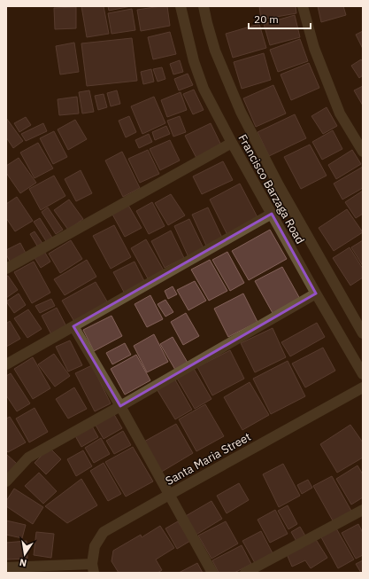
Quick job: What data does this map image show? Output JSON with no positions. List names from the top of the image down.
{
  "streets": {
    "street": ["Francisco Barzaga Road", "Santa Maria Street"]
  },
  "scale_bar": "20 m",
  "north": "bottom"
}
